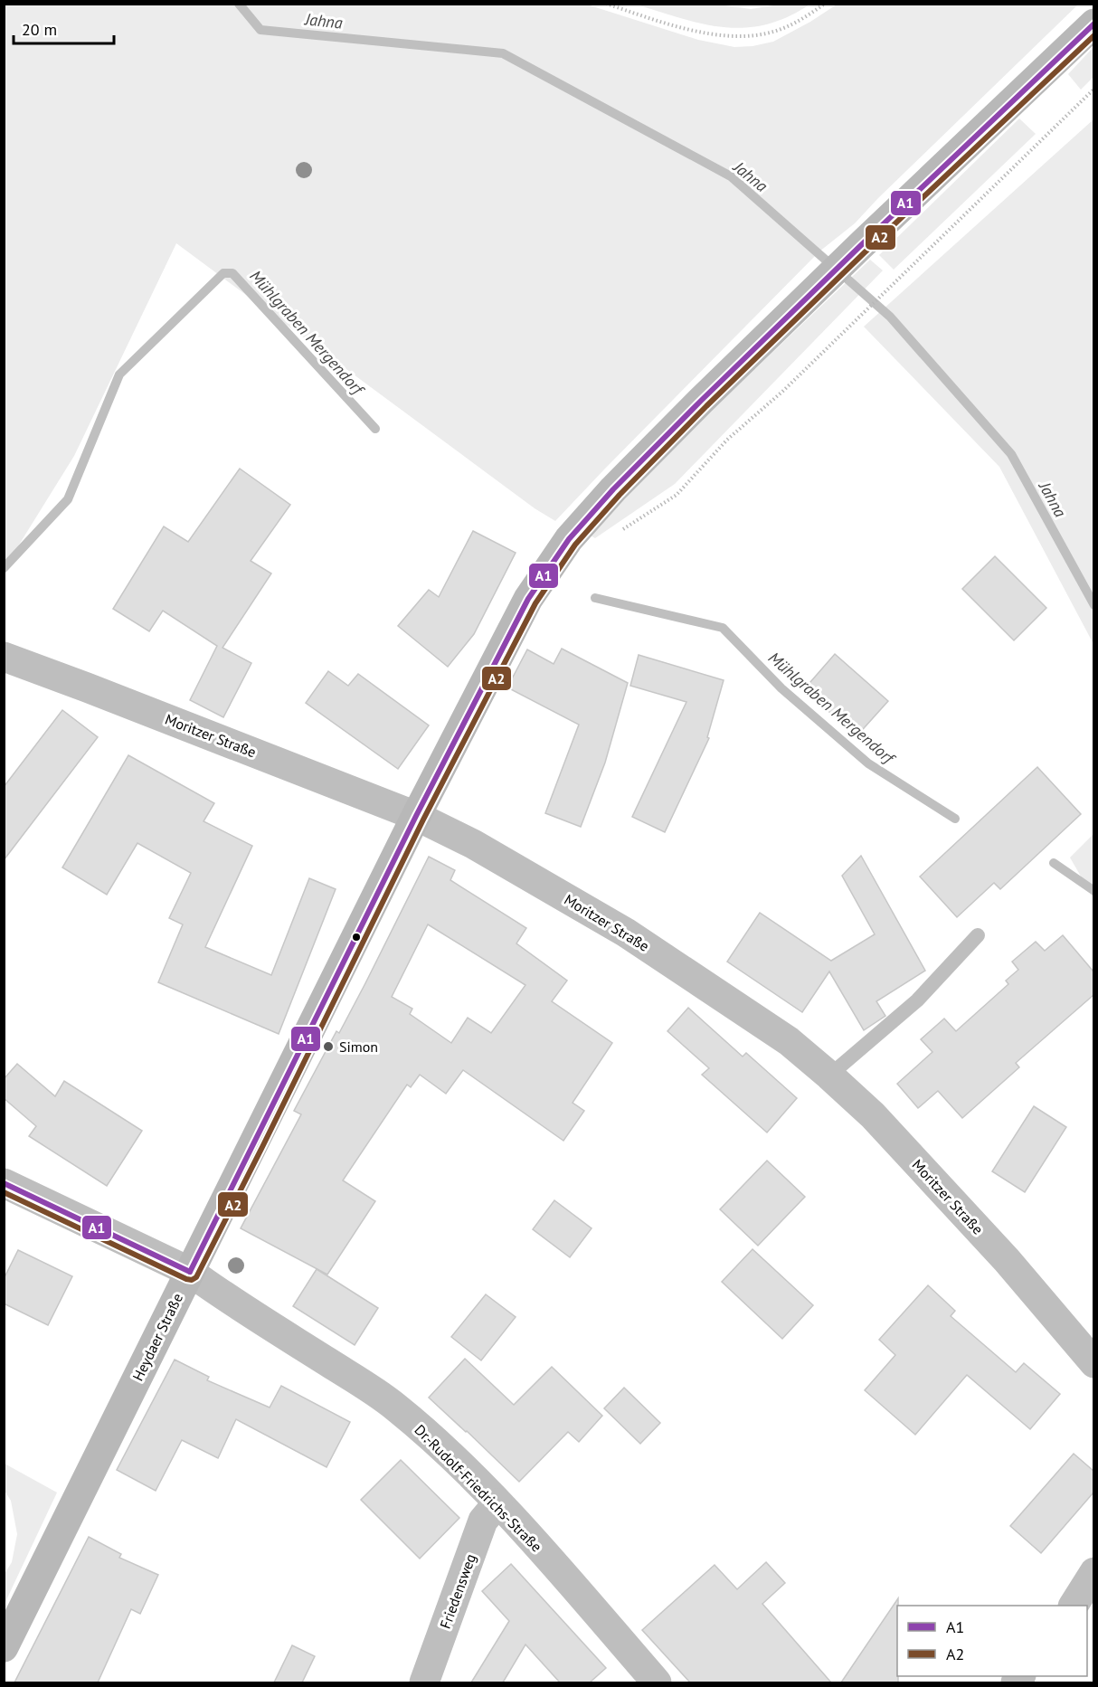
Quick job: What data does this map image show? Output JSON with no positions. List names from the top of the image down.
{
  "streets": {
    "main road": ["Heydaer Straße"],
    "street": ["Moritzer Straße", "Dr.-Rudolf-Friedrichs-Straße", "Friedensweg"]
  },
  "crossings": [
    ["Moritzer Straße", "Heydaer Straße"],
    ["Heydaer Straße", "Dr.-Rudolf-Friedrichs-Straße"],
    ["Dr.-Rudolf-Friedrichs-Straße", "Friedensweg"]
  ],
  "water": ["Jahna", "Mühlgraben Mergendorf"],
  "places": ["Simon"],
  "lines": ["transit line A1", "transit line A2"],
  "legend": ["A1", "A2"],
  "scale_bar": "20 m"
}
